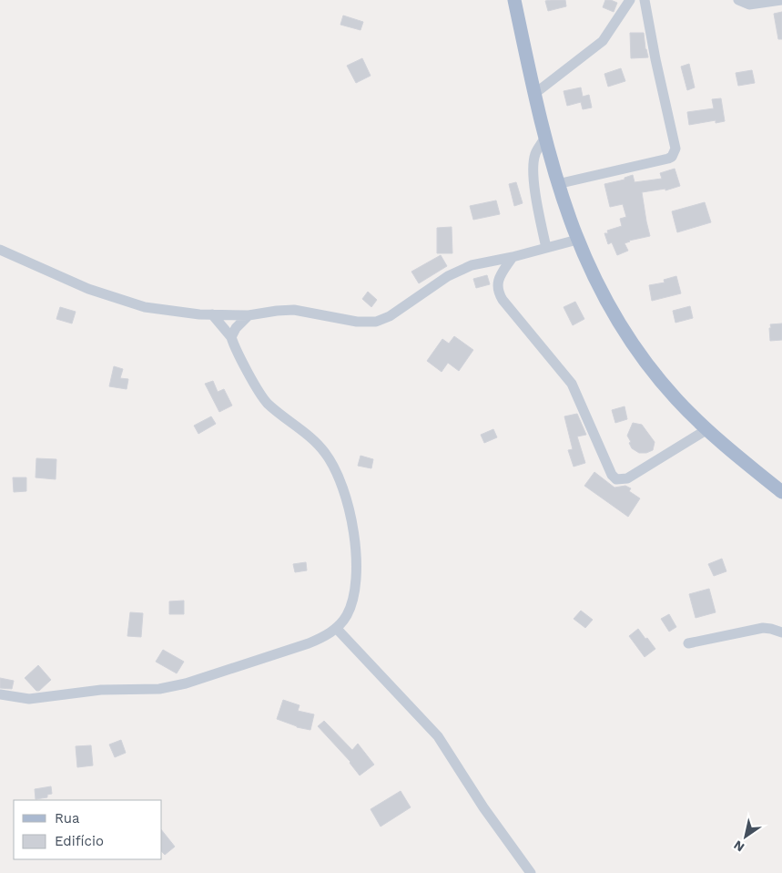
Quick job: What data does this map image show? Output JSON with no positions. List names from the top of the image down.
{
  "legend": ["Rua", "Edifício"],
  "north": "bottom left"
}
